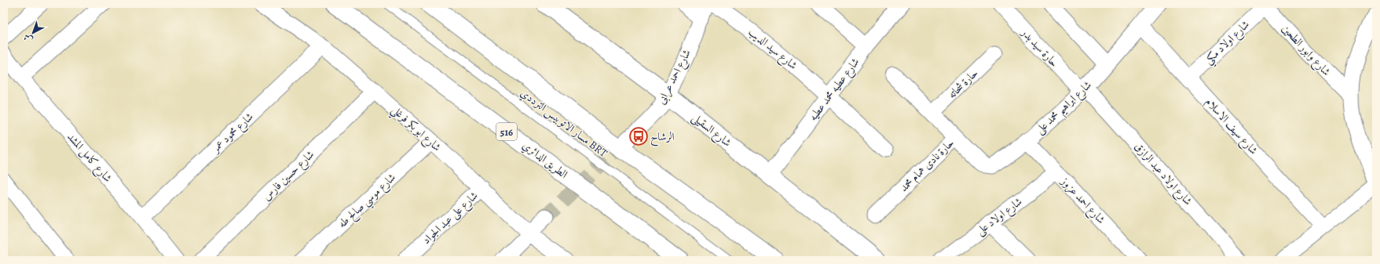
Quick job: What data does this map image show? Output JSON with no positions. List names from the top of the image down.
{
  "streets": {
    "main road": ["شارع السقيلى", "516", "الطريق الدائري"],
    "street": [
      "شارع اولاد مكي",
      "حارة سيد بدر",
      "شارع سيد الديب",
      "شارع وابور الطحين",
      "شارع احمد عرابى",
      "حارة شحاته",
      "شارع عطيه محمد عطيه",
      "شارع ابراهيم محمد على",
      "شارع سيف الاسلام",
      "شارع ابو بكر فرغلي",
      "شارع محمود عمر",
      "شارع كامل المشد",
      "حارة نادى همام محمد",
      "شارع اولاد عبد الرازق",
      "شارع حسين فارس",
      "شارع موسي صالح طه",
      "شارع احمد عزوز",
      "شارع اولاد على",
      "شارع على عبد الجواد"
    ],
    "lane": ["مسار الاتوبيس الترددي BRT"]
  },
  "crossings": [
    ["شارع اولاد مكي", "شارع وابور الطحين"],
    ["شارع اولاد مكي", "شارع سيف الاسلام"],
    ["حارة سيد بدر", "شارع ابراهيم محمد على"],
    ["حارة سيد بدر", "شارع اولاد عبد الرازق"],
    ["شارع سيد الديب", "شارع عطيه محمد عطيه"],
    ["شارع احمد عرابى", "شارع السقيلى"],
    ["حارة شحاته", "حارة نادى همام محمد"],
    ["شارع عطيه محمد عطيه", "شارع السقيلى"],
    ["شارع ابراهيم محمد على", "شارع سيف الاسلام"],
    ["شارع ابراهيم محمد على", "حارة نادى همام محمد"],
    ["شارع ابراهيم محمد على", "شارع اولاد عبد الرازق"],
    ["شارع ابراهيم محمد على", "شارع احمد عزوز"],
    ["شارع ابو بكر فرغلي", "شارع محمود عمر"],
    ["شارع ابو بكر فرغلي", "شارع حسين فارس"],
    ["شارع ابو بكر فرغلي", "شارع موسي صالح طه"],
    ["شارع ابو بكر فرغلي", "شارع على عبد الجواد"],
    ["شارع محمود عمر", "شارع كامل المشد"],
    ["شارع احمد عزوز", "شارع اولاد على"]
  ],
  "places": {
    "bus stop": ["الرشاح"]
  },
  "north": "bottom left"
}
